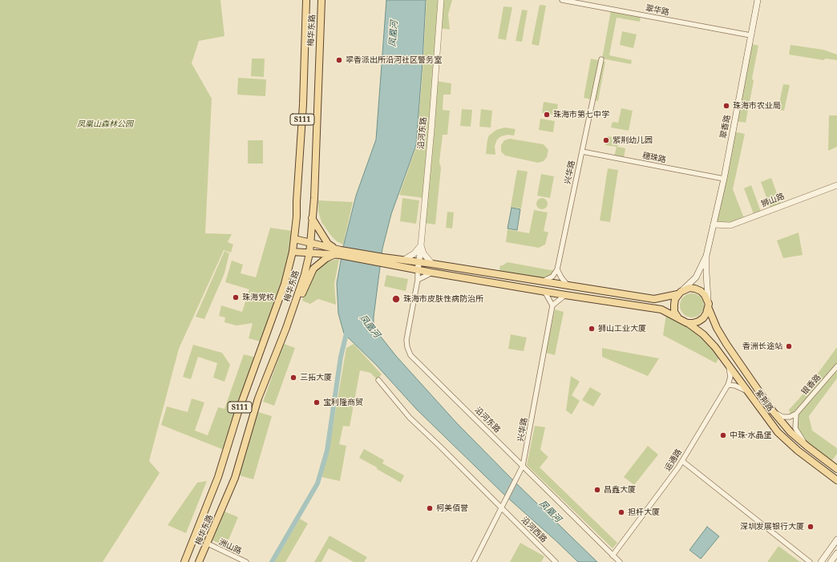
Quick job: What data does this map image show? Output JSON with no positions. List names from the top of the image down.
{
  "streets": {
    "main road": ["梅华东路", "S111", "紫荆路"],
    "street": [
      "翠华路",
      "翠香路",
      "沿河东路",
      "穗珠路",
      "兴华路",
      "狮山路",
      "银香路",
      "运通路",
      "沿河西路",
      "洲山路"
    ]
  },
  "crossings": [
    ["翠华路", "翠香路"],
    ["梅华东路", "洲山路"],
    ["翠香路", "穗珠路"],
    ["翠香路", "狮山路"],
    ["沿河东路", "兴华路"],
    ["沿河东路", "运通路"],
    ["穗珠路", "兴华路"],
    ["兴华路", "沿河西路"],
    ["紫荆路", "运通路"]
  ],
  "water": ["凤凰河"],
  "parks": ["凤凰山森林公园"],
  "places": [
    "翠香派出所沿河社区警务室",
    "珠海市农业局",
    "珠海市第七中学",
    "紫荆幼儿园",
    "珠海党校",
    "珠海市皮肤性病防治所",
    "狮山工业大厦",
    "香洲长途站",
    "三拓大厦",
    "宝利隆商贸",
    "中珠·水晶堡",
    "昌鑫大厦",
    "柯美佰誉",
    "担杆大厦",
    "深圳发展银行大厦"
  ]
}
